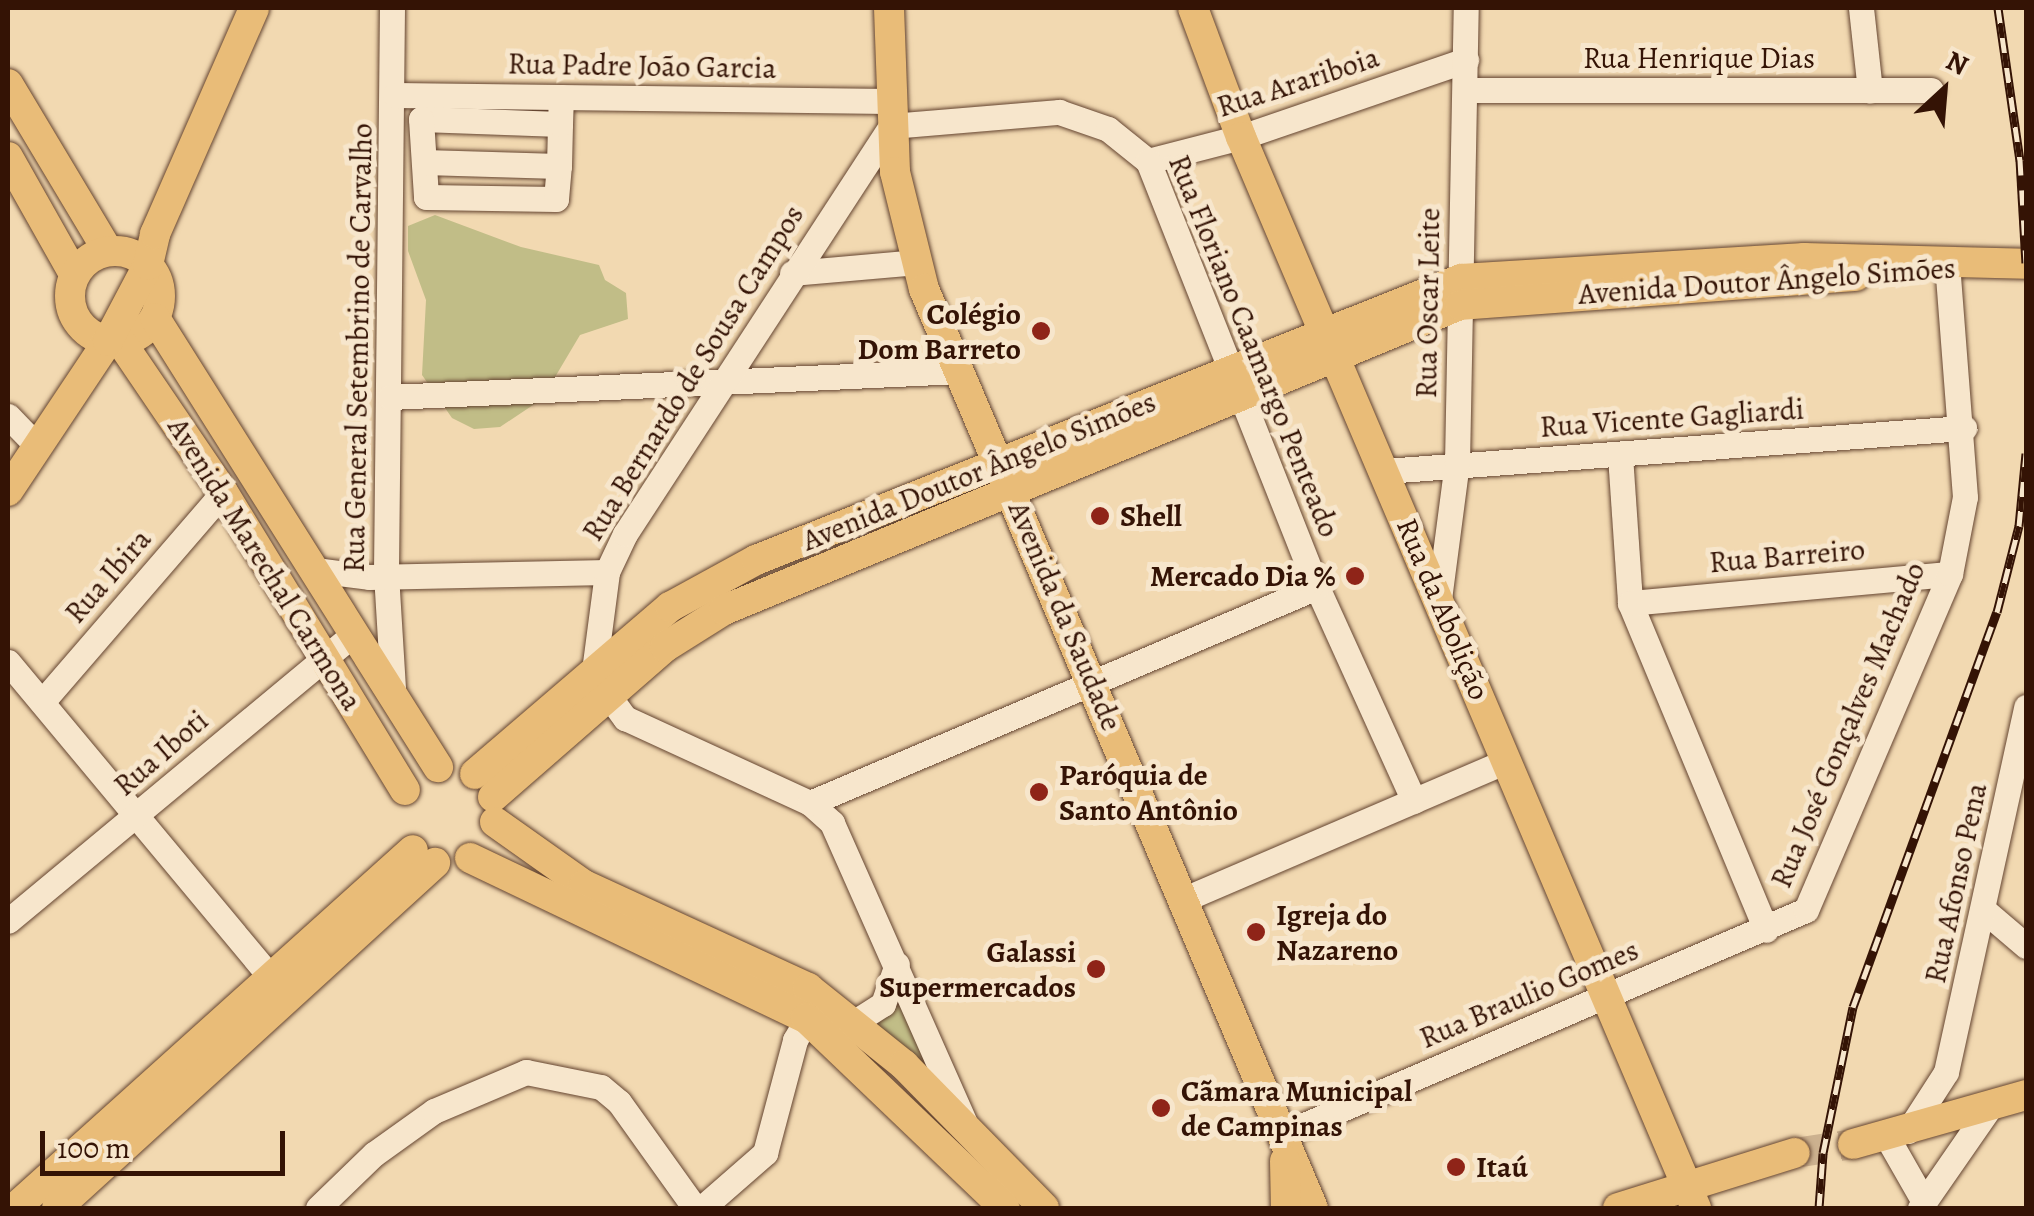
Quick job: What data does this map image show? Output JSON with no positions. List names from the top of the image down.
{
  "streets": {
    "main road": [
      "Avenida Doutor Ângelo Simões",
      "Avenida Marechal Carmona",
      "Rua da Abolição",
      "Avenida da Saudade"
    ],
    "street": [
      "Rua Henrique Dias",
      "Rua Padre João Garcia",
      "Rua Arariboia",
      "Rua Oscar Leite",
      "Rua Floriano Caamargo Penteado",
      "Rua General Setembrino de Carvalho",
      "Rua Bernardo de Sousa Campos",
      "Rua Vicente Gagliardi",
      "Rua Barreiro",
      "Rua Ibira",
      "Rua José Gonçalves Machado",
      "Rua Iboti",
      "Rua Afonso Pena",
      "Rua Braulio Gomes"
    ]
  },
  "crossings": [
    ["Rua Henrique Dias", "Rua Oscar Leite"],
    ["Rua Padre João Garcia", "Rua Floriano Caamargo Penteado"],
    ["Rua Padre João Garcia", "Rua General Setembrino de Carvalho"],
    ["Rua Padre João Garcia", "Rua Bernardo de Sousa Campos"],
    ["Rua Padre João Garcia", "Avenida da Saudade"],
    ["Rua Arariboia", "Rua Oscar Leite"],
    ["Rua Arariboia", "Rua Floriano Caamargo Penteado"],
    ["Rua Arariboia", "Rua da Abolição"],
    ["Avenida Doutor Ângelo Simões", "Rua Oscar Leite"],
    ["Avenida Doutor Ângelo Simões", "Rua Floriano Caamargo Penteado"],
    ["Avenida Doutor Ângelo Simões", "Rua Bernardo de Sousa Campos"],
    ["Avenida Doutor Ângelo Simões", "Avenida Marechal Carmona"],
    ["Avenida Doutor Ângelo Simões", "Rua da Abolição"],
    ["Avenida Doutor Ângelo Simões", "Avenida da Saudade"],
    ["Avenida Doutor Ângelo Simões", "Rua José Gonçalves Machado"],
    ["Rua Oscar Leite", "Rua Vicente Gagliardi"],
    ["Rua Oscar Leite", "Rua da Abolição"],
    ["Rua Floriano Caamargo Penteado", "Rua Bernardo de Sousa Campos"],
    ["Rua Floriano Caamargo Penteado", "Avenida da Saudade"],
    ["Rua General Setembrino de Carvalho", "Avenida Marechal Carmona"],
    ["Rua Bernardo de Sousa Campos", "Avenida da Saudade"],
    ["Rua Vicente Gagliardi", "Rua da Abolição"],
    ["Rua Vicente Gagliardi", "Rua José Gonçalves Machado"],
    ["Rua Barreiro", "Rua José Gonçalves Machado"],
    ["Avenida Marechal Carmona", "Rua Ibira"],
    ["Avenida Marechal Carmona", "Rua Iboti"],
    ["Rua da Abolição", "Rua Braulio Gomes"],
    ["Avenida da Saudade", "Rua Braulio Gomes"],
    ["Rua José Gonçalves Machado", "Rua Braulio Gomes"]
  ],
  "places": [
    "Colégio Dom Barreto",
    "Shell",
    "Mercado Dia %",
    "Paróquia de Santo Antônio",
    "Igreja do Nazareno",
    "Galassi Supermercados",
    "Cãmara Municipal de Campinas",
    "Itaú"
  ],
  "scale_bar": "100 m",
  "north": "top right"
}
